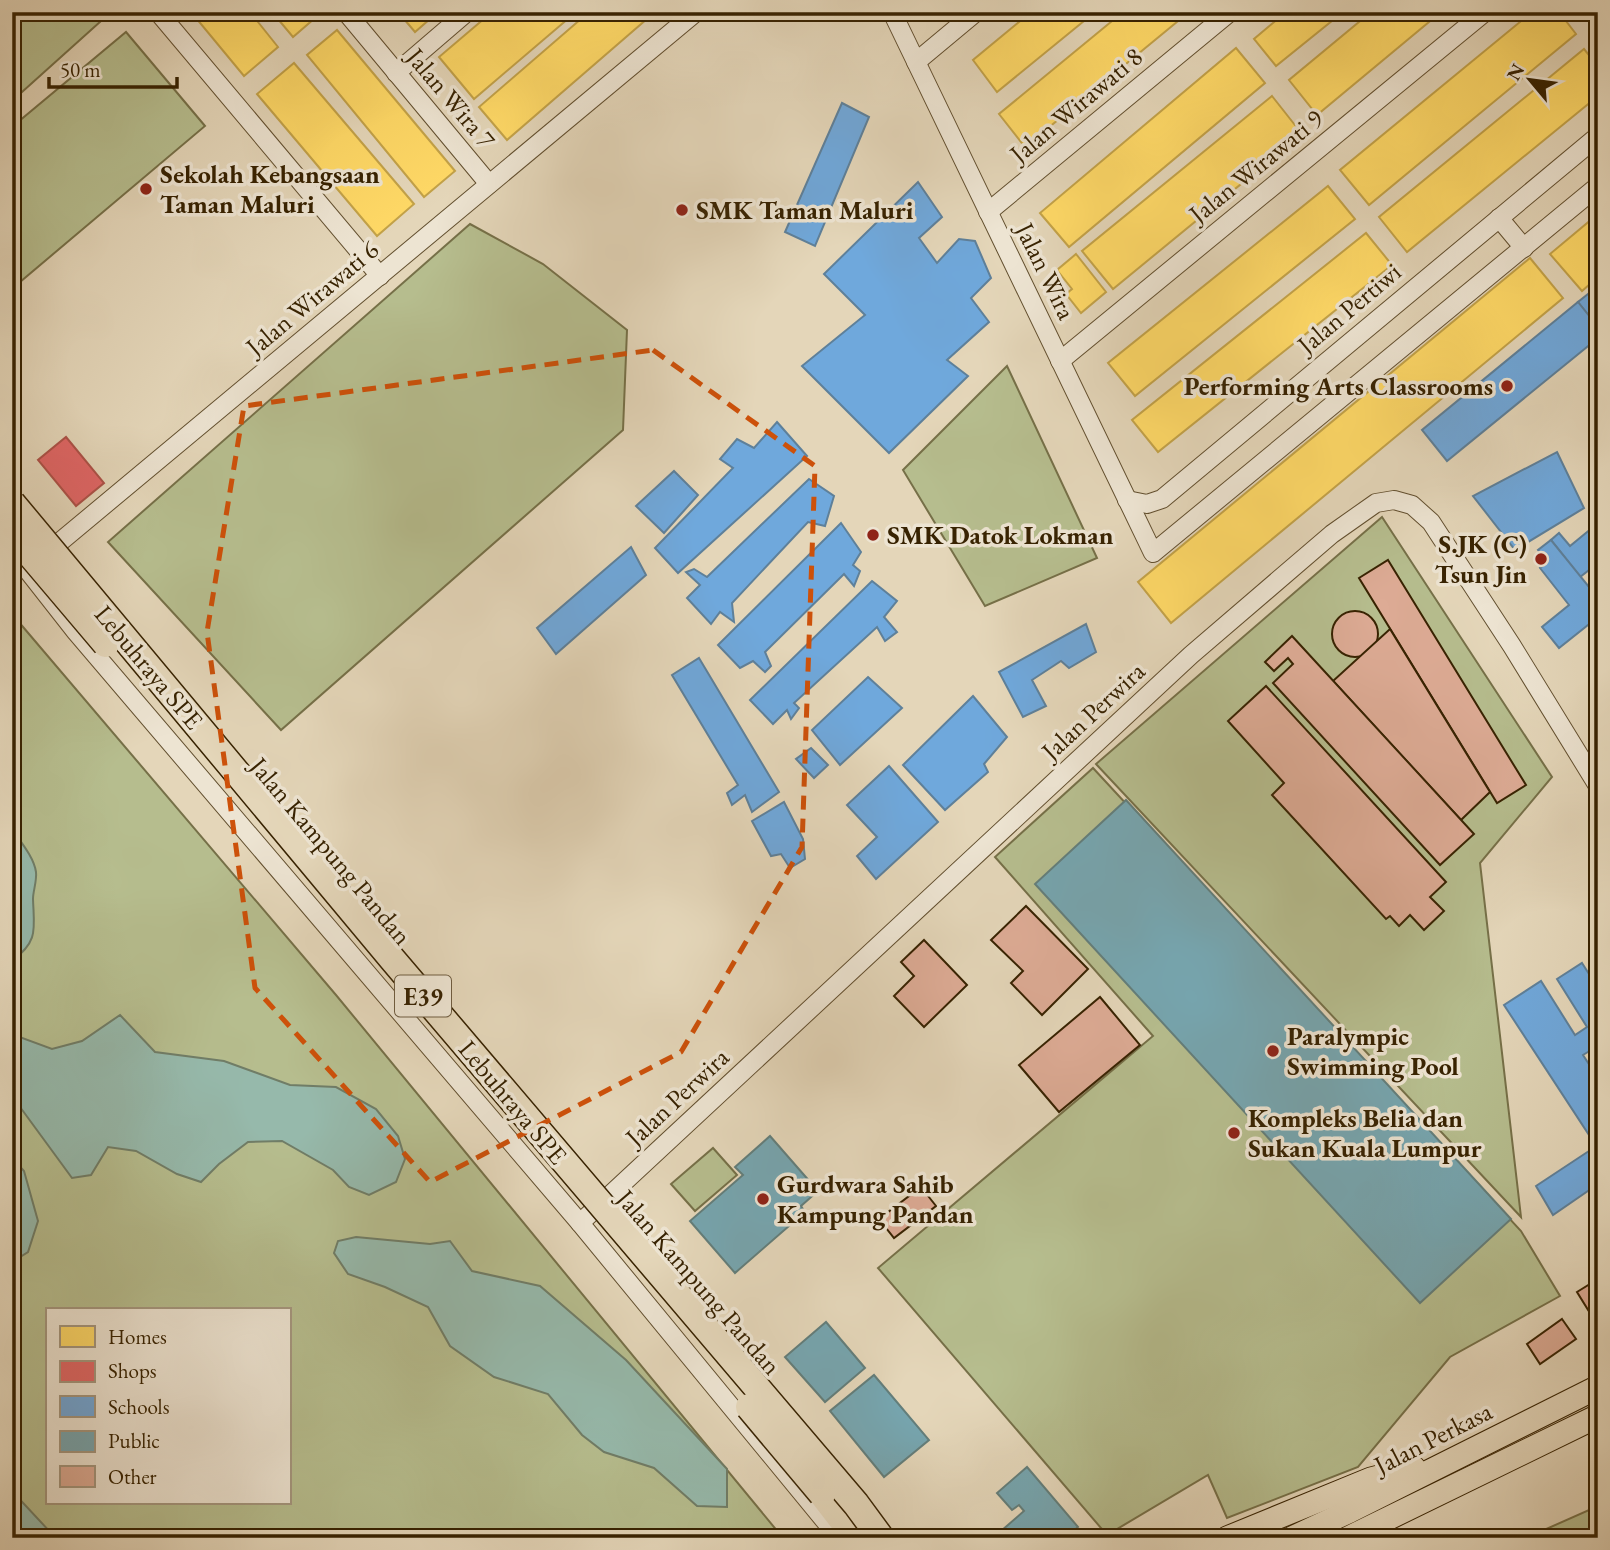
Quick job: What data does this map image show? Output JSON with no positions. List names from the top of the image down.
{
  "streets": {
    "highway": ["Lebuhraya SPE", "E39"],
    "main road": ["Jalan Perkasa"],
    "street": [
      "Jalan Wira 7",
      "Jalan Wirawati 8",
      "Jalan Wirawati 9",
      "Jalan Wira",
      "Jalan Wirawati 6",
      "Jalan Pertiwi",
      "Jalan Perwira",
      "Jalan Kampung Pandan"
    ]
  },
  "crossings": [
    ["Jalan Wira 7", "Jalan Wirawati 6"],
    ["Jalan Wirawati 8", "Jalan Wira"],
    ["Jalan Wirawati 9", "Jalan Wira"],
    ["Jalan Wira", "Jalan Pertiwi"],
    ["Jalan Wirawati 6", "Jalan Kampung Pandan"],
    ["Lebuhraya SPE", "Jalan Kampung Pandan"],
    ["Jalan Perwira", "Jalan Kampung Pandan"]
  ],
  "places": [
    "Sekolah Kebangsaan Taman Maluri",
    "SMK Taman Maluri",
    "Performing Arts Classrooms",
    "SMK Datok Lokman",
    "S.JK (C) Tsun Jin",
    "Paralympic Swimming Pool",
    "Kompleks Belia dan Sukan Kuala Lumpur",
    "Gurdwara Sahib Kampung Pandan"
  ],
  "legend": [
    "Homes",
    "Shops",
    "Schools",
    "Public",
    "Other"
  ],
  "scale_bar": "50 m",
  "north": "top left"
}
